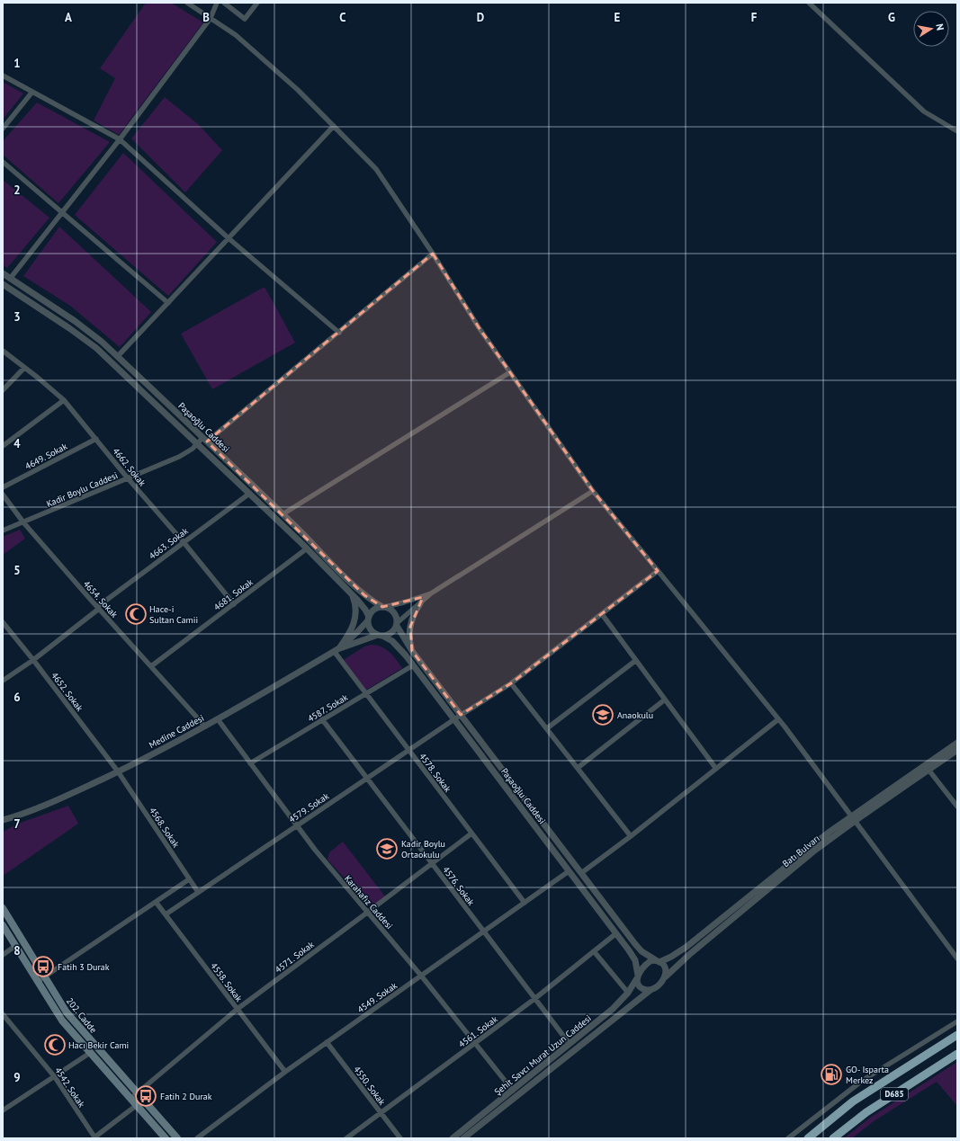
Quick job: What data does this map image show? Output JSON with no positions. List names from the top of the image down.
{
  "streets": {
    "highway": ["D685"],
    "main road": ["202. Cadde"],
    "street": [
      "Paşaoğlu Caddesi",
      "4649. Sokak",
      "4662. Sokak",
      "Kadir Boylu Caddesi",
      "4663. Sokak",
      "4681. Sokak",
      "4654. Sokak",
      "4652. Sokak",
      "4587. Sokak",
      "Medine Caddesi",
      "4578. Sokak",
      "4579. Sokak",
      "4568. Sokak",
      "Batı Bulvarı",
      "4576. Sokak",
      "Karahafız Caddesi",
      "4571. Sokak",
      "4558. Sokak",
      "4549. Sokak",
      "4561. Sokak",
      "Şehit Savcı Murat Uzun Caddesi",
      "4550. Sokak",
      "4542. Sokak"
    ]
  },
  "crossings": [
    ["Paşaoğlu Caddesi", "Kadir Boylu Caddesi"],
    ["Paşaoğlu Caddesi", "4663. Sokak"],
    ["Paşaoğlu Caddesi", "4681. Sokak"],
    ["Paşaoğlu Caddesi", "4587. Sokak"],
    ["Paşaoğlu Caddesi", "Medine Caddesi"],
    ["Paşaoğlu Caddesi", "4579. Sokak"],
    ["Paşaoğlu Caddesi", "Batı Bulvarı"],
    ["Paşaoğlu Caddesi", "4549. Sokak"],
    ["Paşaoğlu Caddesi", "4561. Sokak"],
    ["Paşaoğlu Caddesi", "Şehit Savcı Murat Uzun Caddesi"],
    ["4649. Sokak", "4662. Sokak"],
    ["4662. Sokak", "Kadir Boylu Caddesi"],
    ["4662. Sokak", "4663. Sokak"],
    ["4662. Sokak", "4681. Sokak"],
    ["Kadir Boylu Caddesi", "4654. Sokak"],
    ["4663. Sokak", "4654. Sokak"],
    ["4663. Sokak", "4652. Sokak"],
    ["4681. Sokak", "4654. Sokak"],
    ["4654. Sokak", "Medine Caddesi"],
    ["4652. Sokak", "Medine Caddesi"],
    ["4652. Sokak", "4568. Sokak"],
    ["4587. Sokak", "4578. Sokak"],
    ["4587. Sokak", "4576. Sokak"],
    ["4587. Sokak", "Karahafız Caddesi"],
    ["Medine Caddesi", "4578. Sokak"],
    ["Medine Caddesi", "4568. Sokak"],
    ["Medine Caddesi", "Karahafız Caddesi"],
    ["4578. Sokak", "4579. Sokak"],
    ["4578. Sokak", "4571. Sokak"],
    ["4578. Sokak", "4549. Sokak"],
    ["4579. Sokak", "4568. Sokak"],
    ["4579. Sokak", "4576. Sokak"],
    ["4579. Sokak", "Karahafız Caddesi"],
    ["4579. Sokak", "4558. Sokak"],
    ["Batı Bulvarı", "Şehit Savcı Murat Uzun Caddesi"],
    ["4576. Sokak", "4571. Sokak"],
    ["4576. Sokak", "4549. Sokak"],
    ["4576. Sokak", "4561. Sokak"],
    ["4576. Sokak", "Şehit Savcı Murat Uzun Caddesi"],
    ["Karahafız Caddesi", "4571. Sokak"],
    ["Karahafız Caddesi", "4549. Sokak"],
    ["Karahafız Caddesi", "4561. Sokak"],
    ["Karahafız Caddesi", "Şehit Savcı Murat Uzun Caddesi"],
    ["4571. Sokak", "4558. Sokak"],
    ["4571. Sokak", "202. Cadde"],
    ["4558. Sokak", "4549. Sokak"],
    ["4549. Sokak", "4550. Sokak"],
    ["4561. Sokak", "4550. Sokak"]
  ],
  "places": {
    "mosque": ["Hace-i Sultan Camii", "Hacı Bekir Cami"],
    "school or university": ["Anaokulu", "Kadir Boylu Ortaokulu"],
    "bus stop": ["Fatih 3 Durak", "Fatih 2 Durak"],
    "fuel station": ["GO- Isparta Merkez"]
  },
  "north": "right",
  "grid": {
    "columns": [
      "A",
      "B",
      "C",
      "D",
      "E",
      "F",
      "G"
    ],
    "rows": [
      "1",
      "2",
      "3",
      "4",
      "5",
      "6",
      "7",
      "8",
      "9"
    ]
  }
}
